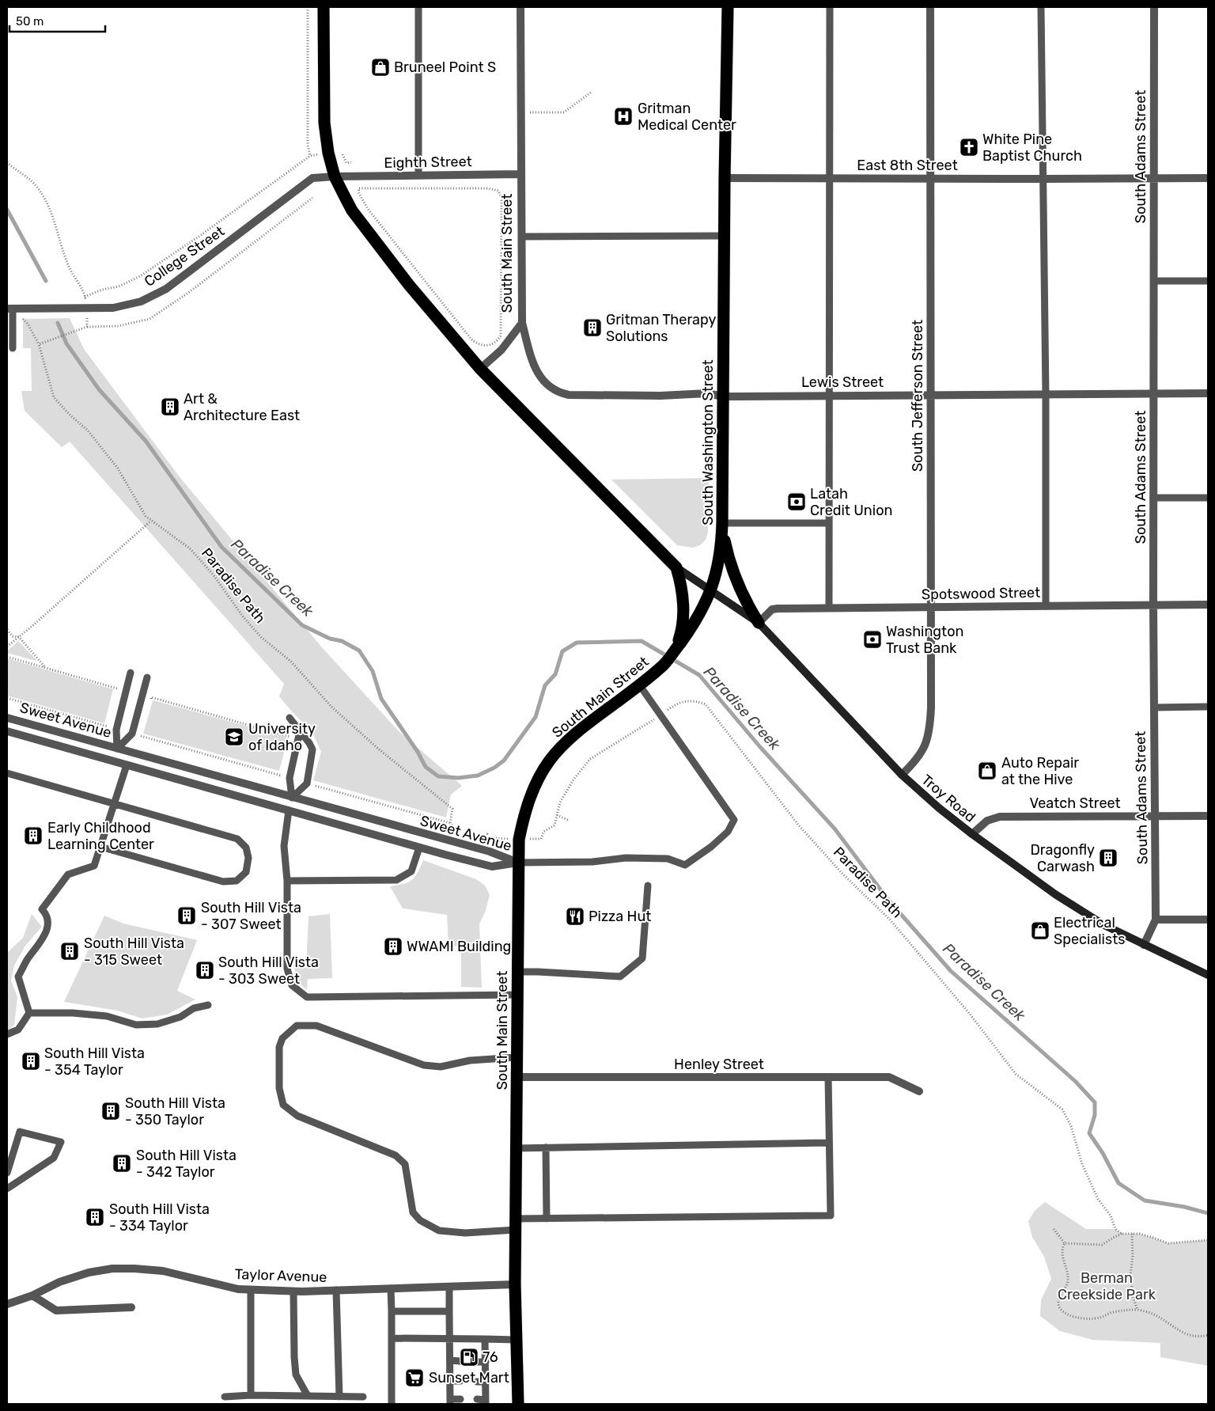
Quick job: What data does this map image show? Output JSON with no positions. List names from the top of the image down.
{
  "streets": {
    "highway": ["South Main Street", "South Washington Street"],
    "main road": ["Troy Road"],
    "street": [
      "South Adams Street",
      "Eighth Street",
      "East 8th Street",
      "College Street",
      "Lewis Street",
      "South Jefferson Street",
      "Spotswood Street",
      "Sweet Avenue",
      "Veatch Street",
      "Henley Street",
      "Taylor Avenue"
    ],
    "path": ["Paradise Path"]
  },
  "crossings": [
    ["South Adams Street", "East 8th Street"],
    ["South Adams Street", "Lewis Street"],
    ["South Adams Street", "Spotswood Street"],
    ["South Adams Street", "Troy Road"],
    ["South Adams Street", "Veatch Street"],
    ["Eighth Street", "South Main Street"],
    ["Eighth Street", "College Street"],
    ["East 8th Street", "South Jefferson Street"],
    ["East 8th Street", "South Washington Street"],
    ["South Main Street", "Lewis Street"],
    ["South Main Street", "South Washington Street"],
    ["South Main Street", "Paradise Path"],
    ["South Main Street", "Sweet Avenue"],
    ["South Main Street", "Troy Road"],
    ["South Main Street", "Henley Street"],
    ["South Main Street", "Taylor Avenue"],
    ["Lewis Street", "South Jefferson Street"],
    ["Lewis Street", "South Washington Street"],
    ["South Jefferson Street", "Spotswood Street"],
    ["South Jefferson Street", "Troy Road"],
    ["South Washington Street", "Troy Road"],
    ["Spotswood Street", "Troy Road"],
    ["Troy Road", "Veatch Street"]
  ],
  "water": ["Paradise Creek"],
  "parks": ["Berman Creekside Park"],
  "places": {
    "shop": ["Bruneel Point S", "Auto Repair at the Hive", "Electrical Specialists"],
    "hospital": ["Gritman Medical Center"],
    "church": ["White Pine Baptist Church"],
    "building": [
      "Gritman Therapy Solutions",
      "Art & Architecture East",
      "Early Childhood Learning Center",
      "Dragonfly Carwash",
      "South Hill Vista - 307 Sweet",
      "WWAMI Building",
      "South Hill Vista - 315 Sweet",
      "South Hill Vista - 303 Sweet",
      "South Hill Vista - 354 Taylor",
      "South Hill Vista - 350 Taylor",
      "South Hill Vista - 342 Taylor",
      "South Hill Vista - 334 Taylor"
    ],
    "bank": ["Latah Credit Union", "Washington Trust Bank"],
    "school or university": ["University of Idaho"],
    "restaurant": ["Pizza Hut"],
    "fuel station": ["76"],
    "supermarket": ["Sunset Mart"]
  },
  "scale_bar": "50 m"
}
